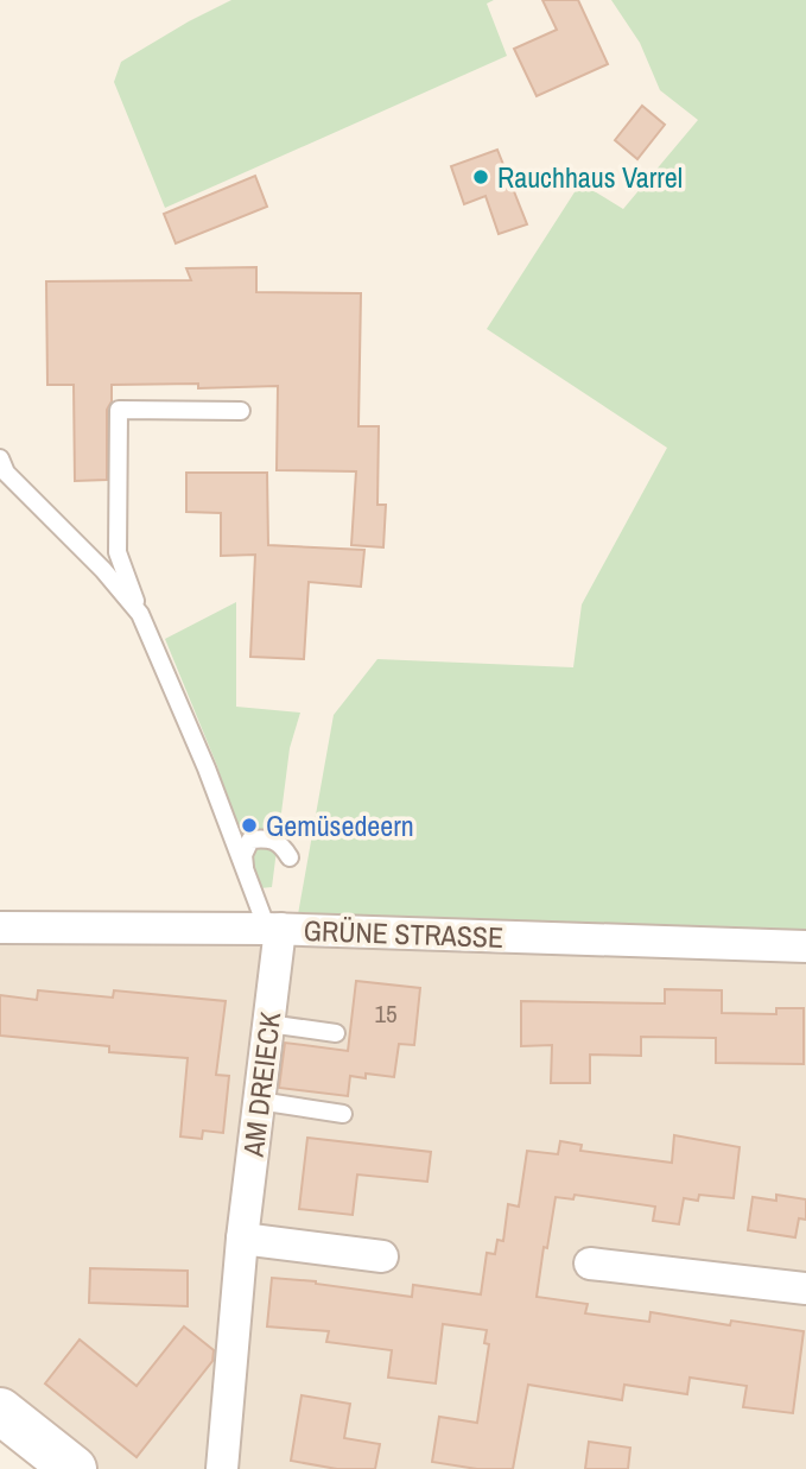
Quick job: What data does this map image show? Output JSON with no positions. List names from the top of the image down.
{
  "streets": {
    "street": ["GRÜNE STRASSE", "AM DREIECK"]
  },
  "crossings": [
    ["GRÜNE STRASSE", "AM DREIECK"]
  ],
  "places": ["Rauchhaus Varrel", "Gemüsedeern"],
  "house_numbers": ["15"]
}
